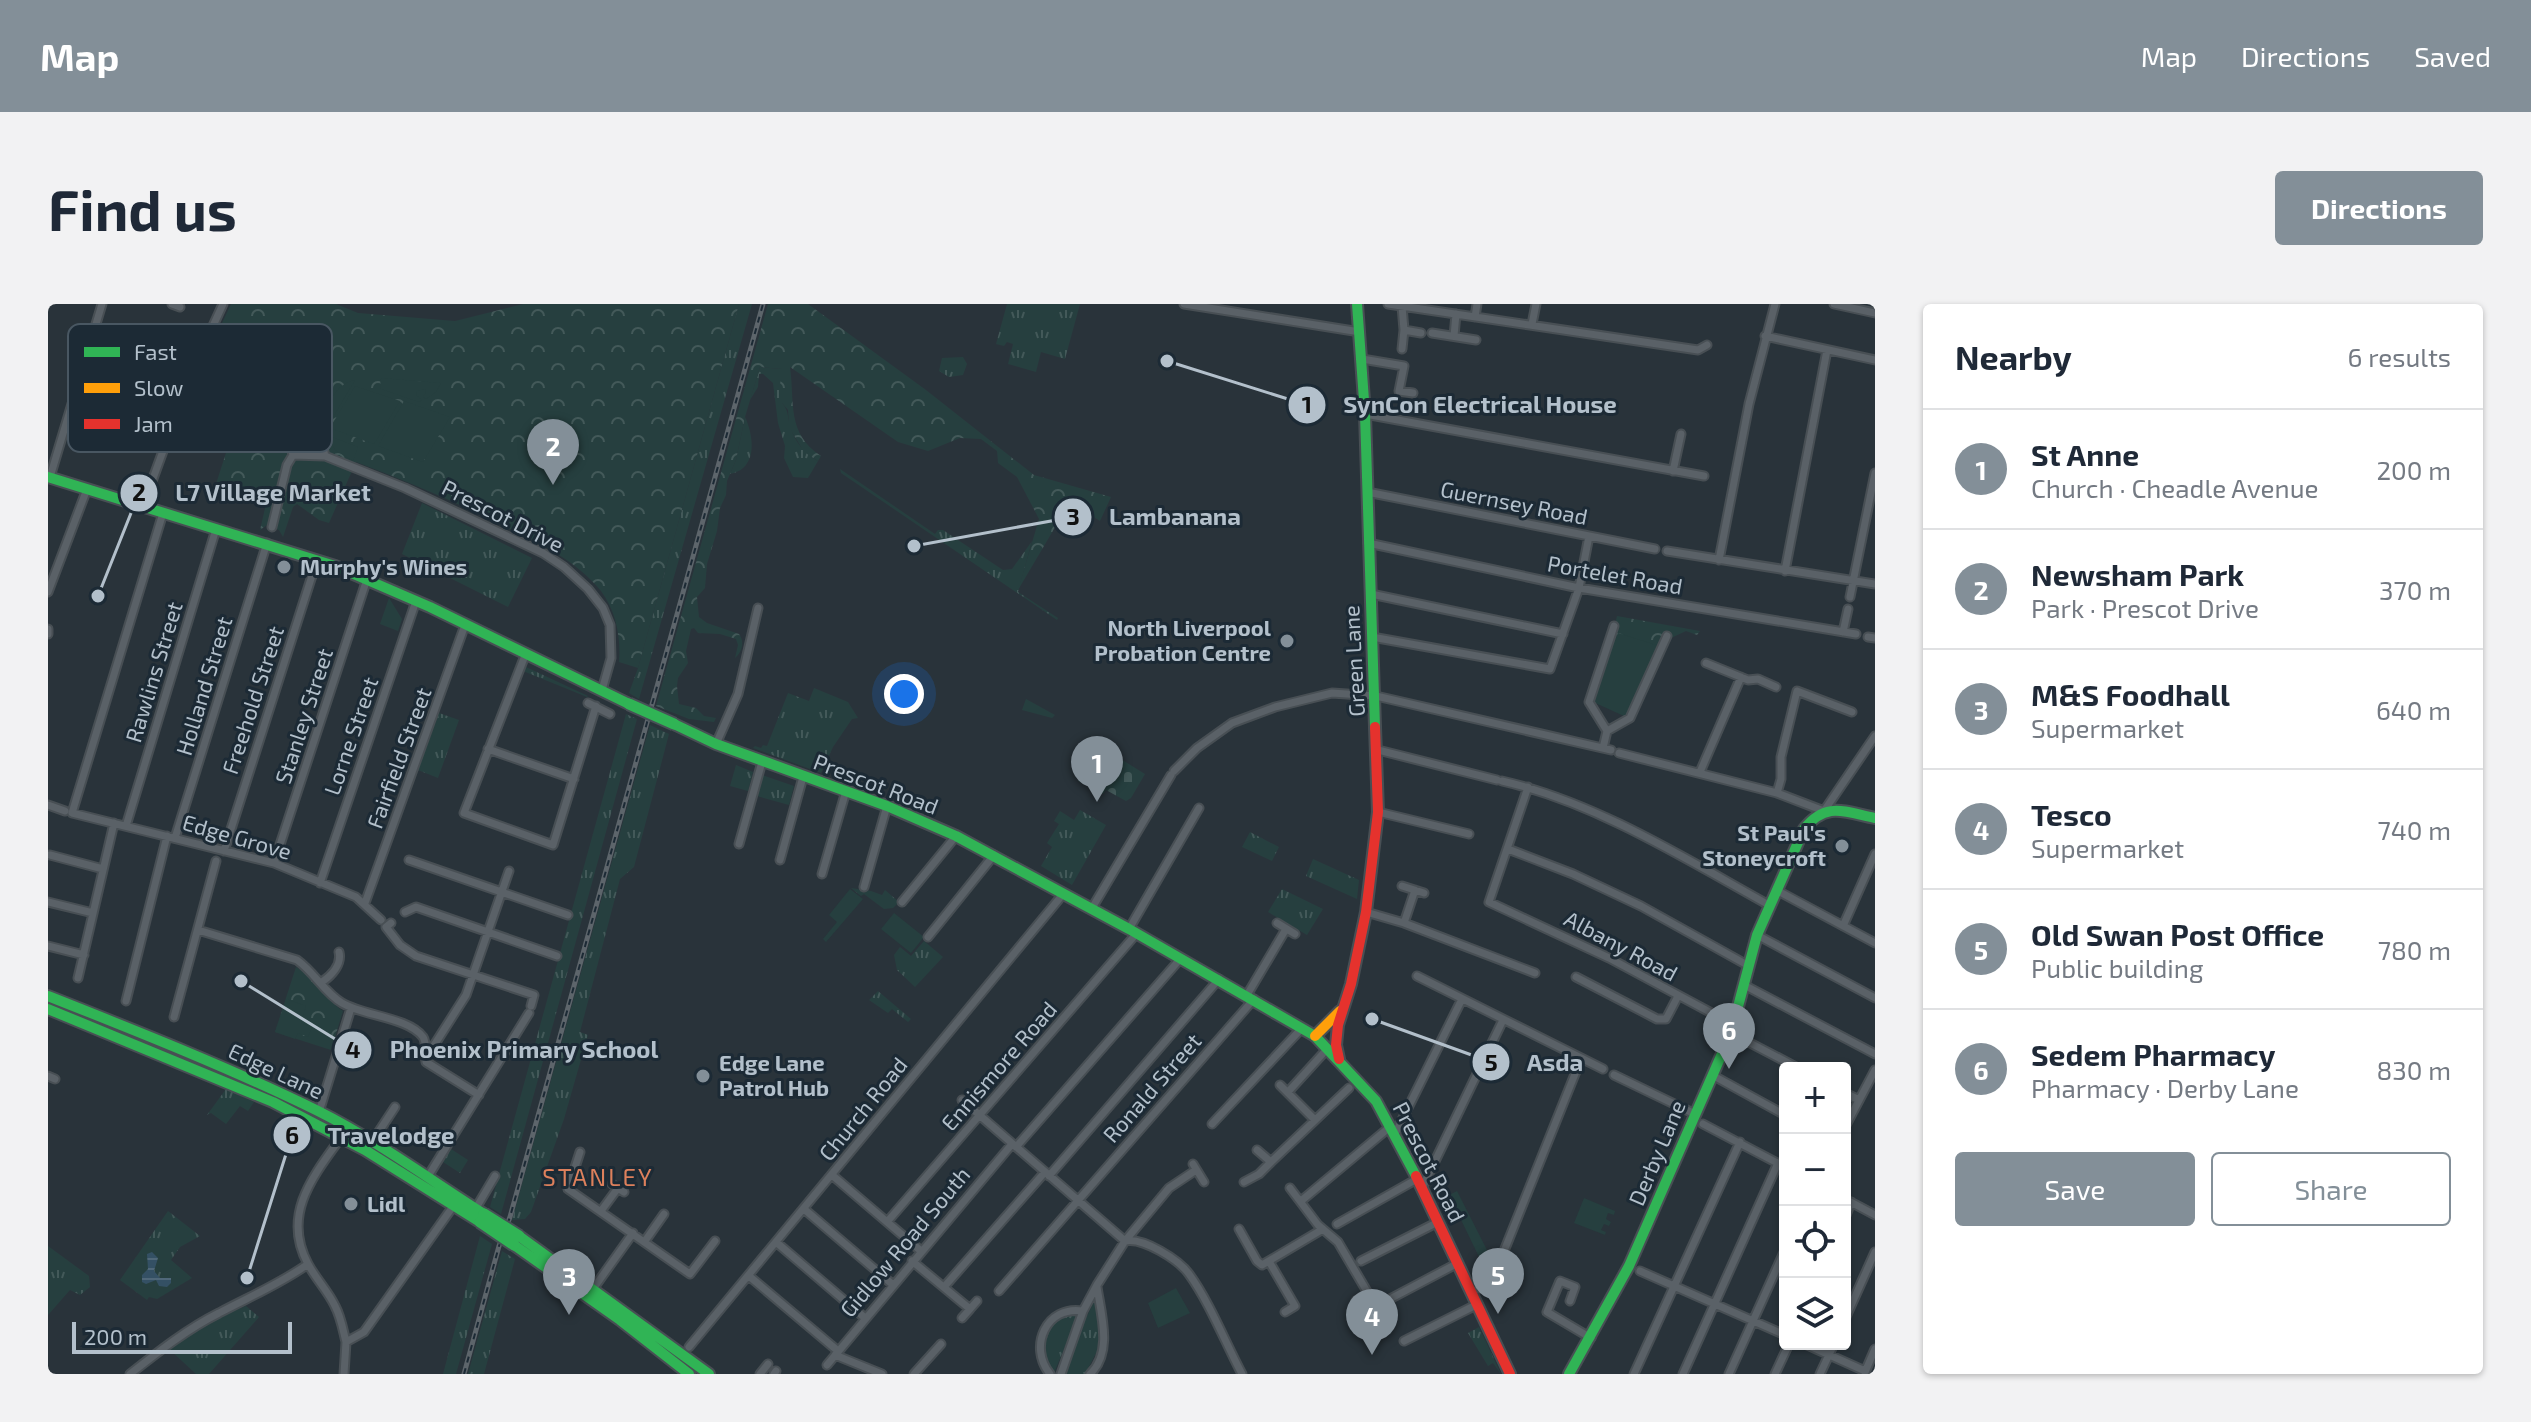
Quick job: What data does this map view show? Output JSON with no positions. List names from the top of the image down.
{
  "streets": {
    "main road": [
      "Green Lane",
      "Prescot Road",
      "Edge Lane",
      "Derby Lane"
    ],
    "street": [
      "Guernsey Road",
      "Prescot Drive",
      "Portelet Road",
      "Rawlins Street",
      "Holland Street",
      "Freehold Street",
      "Stanley Street",
      "Lorne Street",
      "Fairfield Street",
      "Edge Grove",
      "Albany Road",
      "Ennismore Road",
      "Ronald Street",
      "Church Road",
      "Gidlow Road South"
    ]
  },
  "crossings": [
    ["Guernsey Road", "Green Lane"],
    ["Prescot Drive", "Prescot Road"],
    ["Portelet Road", "Green Lane"],
    ["Green Lane", "Prescot Road"],
    ["Rawlins Street", "Prescot Road"],
    ["Rawlins Street", "Edge Grove"],
    ["Holland Street", "Prescot Road"],
    ["Holland Street", "Edge Grove"],
    ["Freehold Street", "Prescot Road"],
    ["Freehold Street", "Edge Grove"],
    ["Stanley Street", "Prescot Road"],
    ["Stanley Street", "Edge Grove"],
    ["Lorne Street", "Prescot Road"],
    ["Lorne Street", "Edge Grove"],
    ["Fairfield Street", "Prescot Road"],
    ["Fairfield Street", "Edge Grove"],
    ["Prescot Road", "Ennismore Road"],
    ["Prescot Road", "Ronald Street"],
    ["Prescot Road", "Church Road"],
    ["Prescot Road", "Gidlow Road South"],
    ["Albany Road", "Derby Lane"]
  ],
  "districts": ["STANLEY"],
  "places": [
    "SynCon Electrical House",
    "Lambanana",
    "Murphy's Wines",
    "L7 Village Market",
    "North Liverpool Probation Centre",
    "St Paul's Stoneycroft",
    "Phoenix Primary School",
    "Asda",
    "Edge Lane Patrol Hub",
    "Lidl",
    "Travelodge"
  ],
  "legend": ["Fast", "Slow", "Jam"],
  "scale_bar": "200 m",
  "page": {
    "header": "Map",
    "nav": ["Map", "Directions", "Saved"],
    "buttons": [
      "Directions",
      ["Save", "Share"]
    ],
    "title": "Find us",
    "heading": ["Nearby", "6 results"],
    "list": [
      {
        "mark": "1",
        "name": "St Anne",
        "note": "Church · Cheadle Avenue",
        "value": "200 m"
      },
      {
        "mark": "2",
        "name": "Newsham Park",
        "note": "Park · Prescot Drive",
        "value": "370 m"
      },
      {
        "mark": "3",
        "name": "M&S Foodhall",
        "note": "Supermarket",
        "value": "640 m"
      },
      {
        "mark": "4",
        "name": "Tesco",
        "note": "Supermarket",
        "value": "740 m"
      },
      {
        "mark": "5",
        "name": "Old Swan Post Office",
        "note": "Public building",
        "value": "780 m"
      },
      {
        "mark": "6",
        "name": "Sedem Pharmacy",
        "note": "Pharmacy · Derby Lane",
        "value": "830 m"
      }
    ],
    "pins": [
      "2",
      "1",
      "6",
      "5",
      "3",
      "4"
    ],
    "map_buttons": ["+", "−"],
    "scale": "200 m"
  }
}
